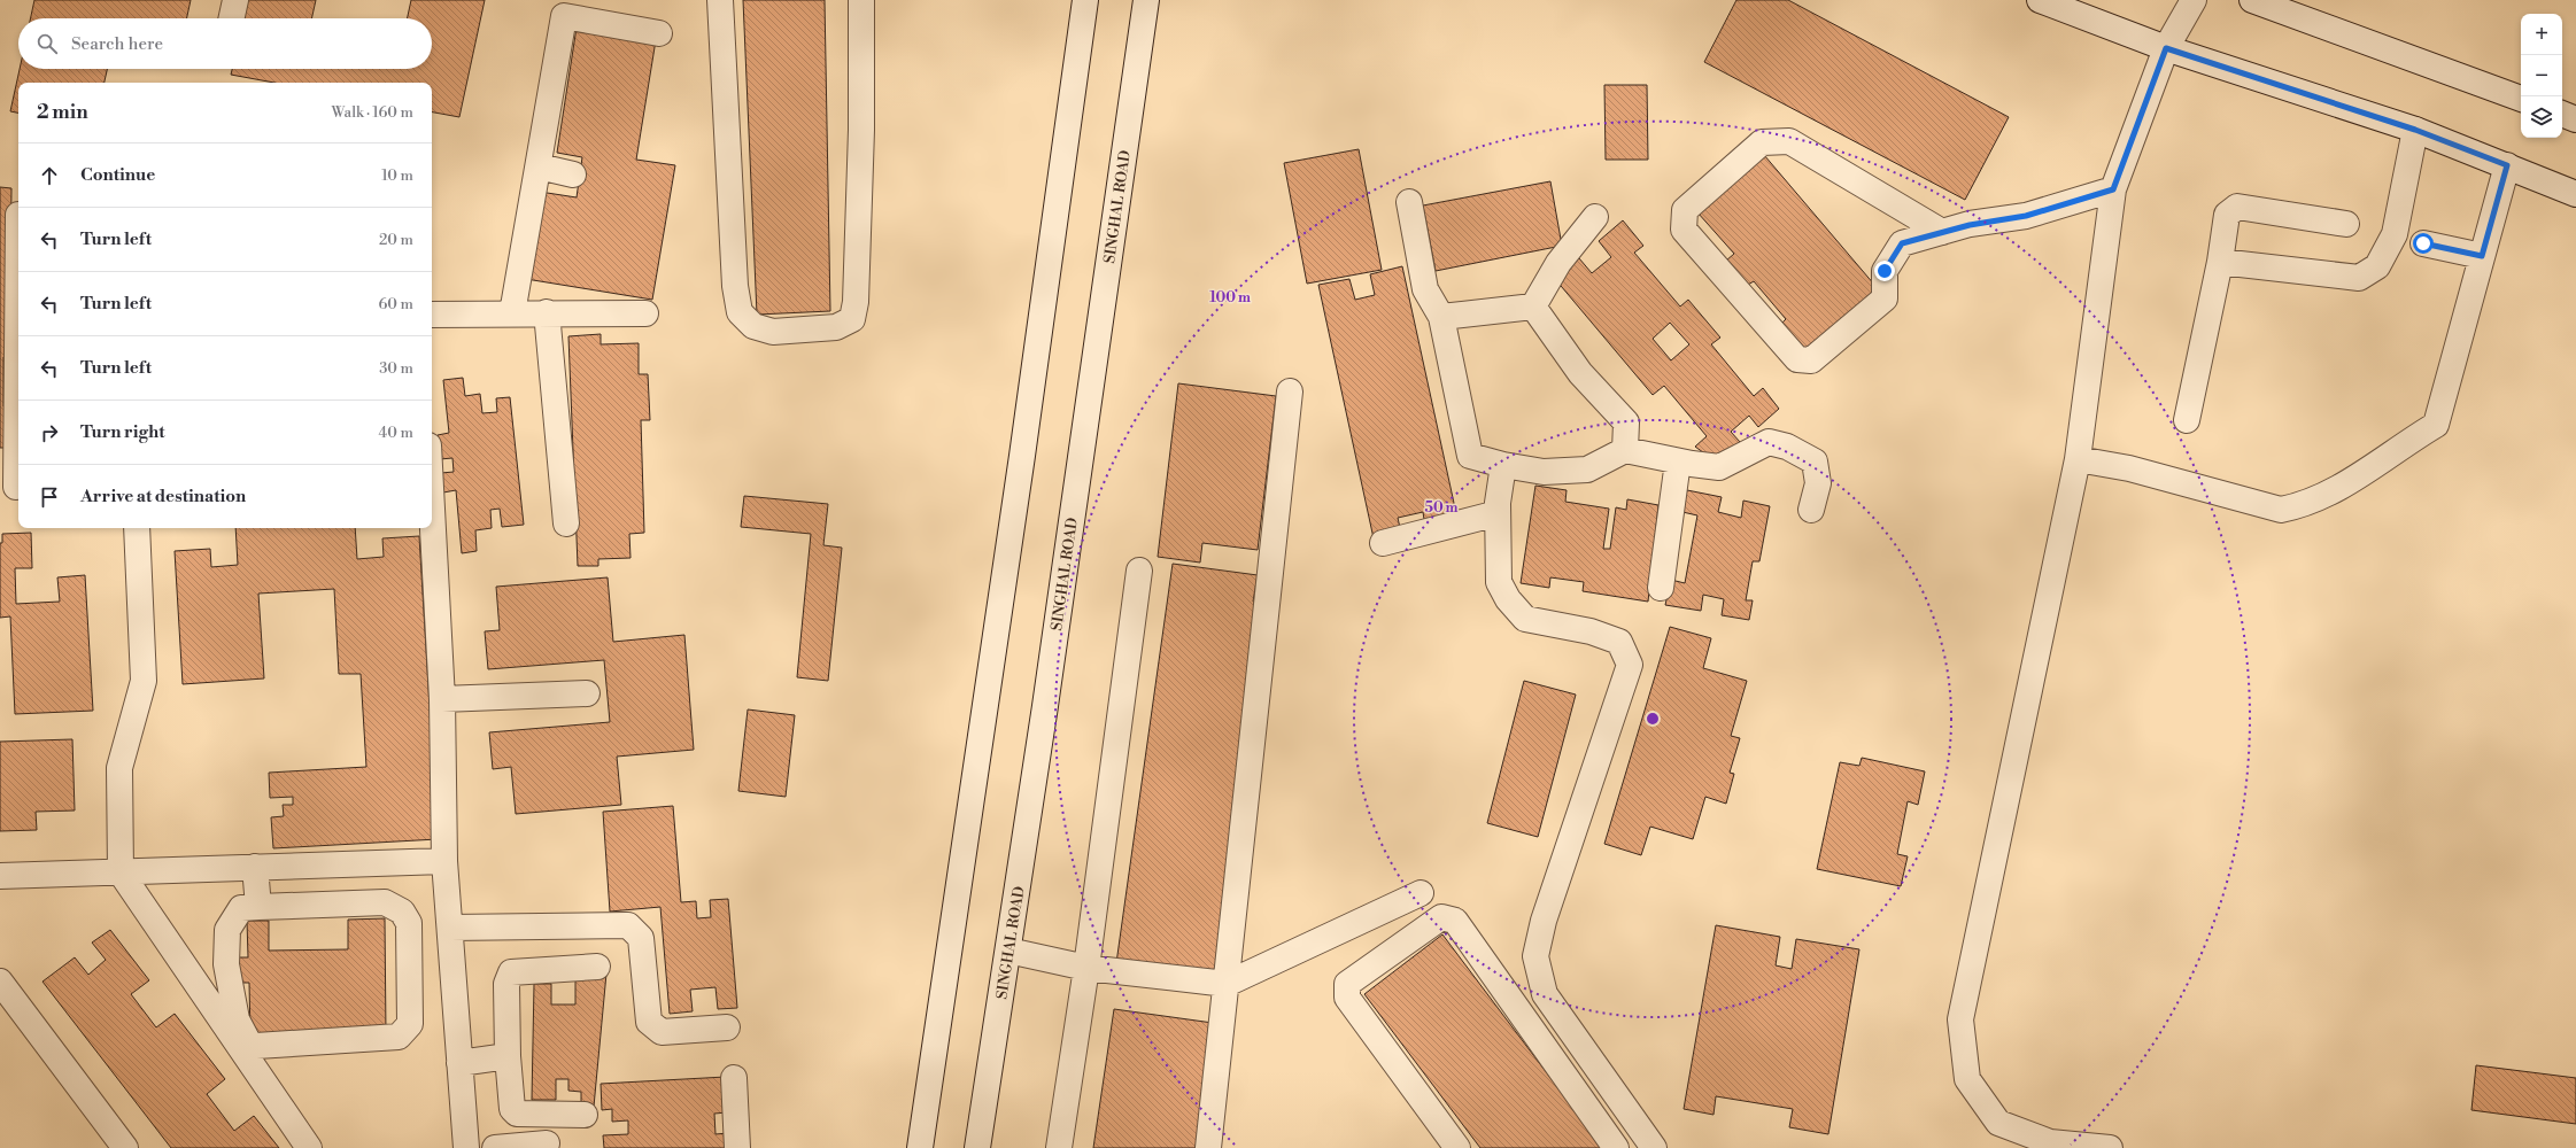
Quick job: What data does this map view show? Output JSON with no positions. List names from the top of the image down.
{
  "streets": {
    "street": ["SINGHAL ROAD"]
  },
  "page": {
    "map_buttons": ["+", "−"],
    "search": "Search here",
    "heading": ["2 min", "Walk · 160 m"],
    "list": [
      ["Continue", "10 m"],
      ["Turn left", "20 m"],
      ["Turn left", "60 m"],
      ["Turn left", "30 m"],
      ["Turn right", "40 m"],
      "Arrive at destination"
    ]
  },
  "rings": ["100 m", "50 m"]
}
